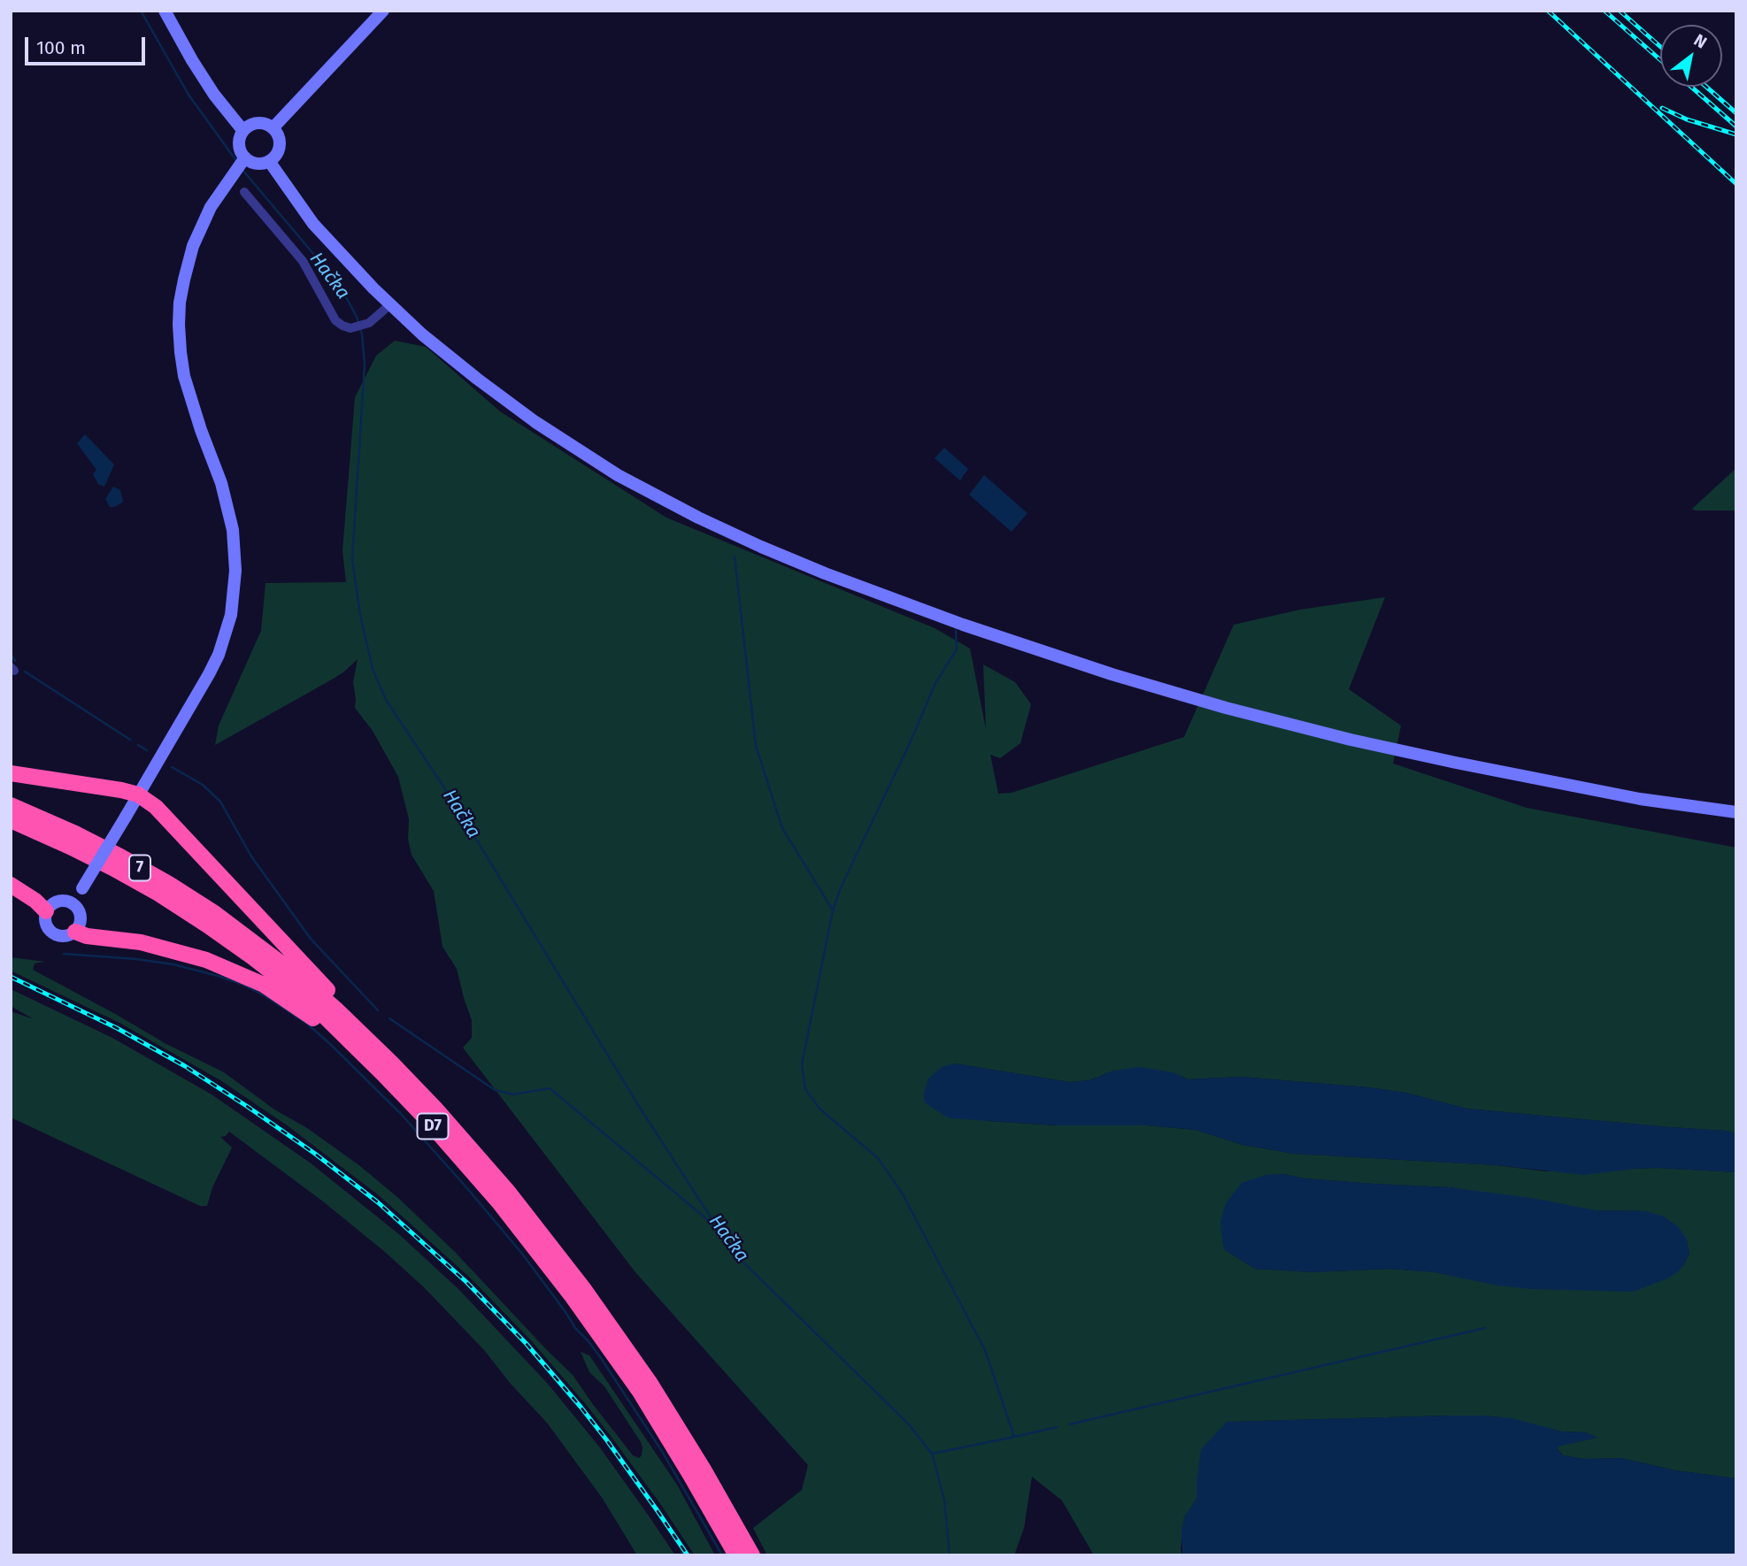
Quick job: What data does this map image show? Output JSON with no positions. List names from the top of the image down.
{
  "streets": {
    "highway": ["7", "D7"]
  },
  "crossings": [
    ["7", "D7"]
  ],
  "water": ["Hačka"],
  "scale_bar": "100 m",
  "north": "top right"
}
